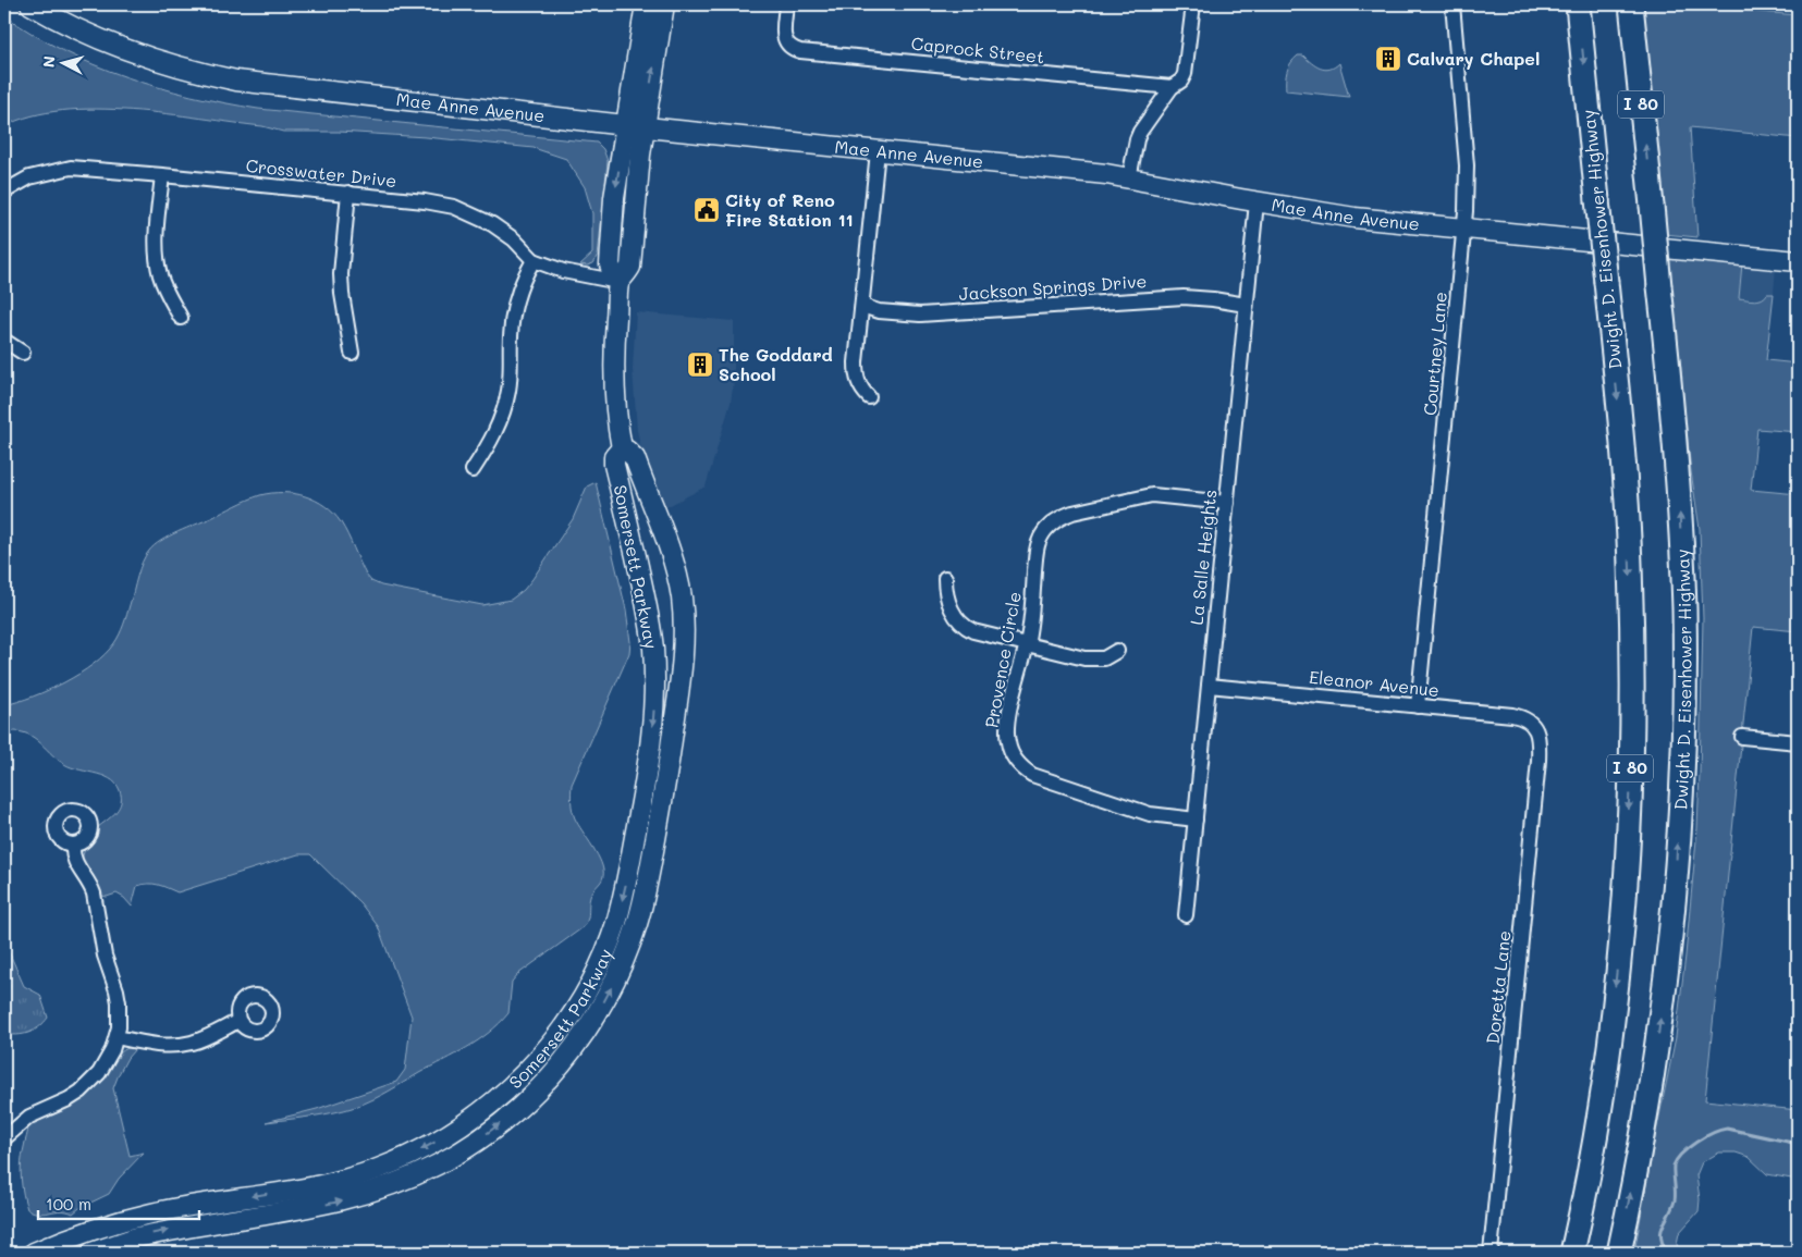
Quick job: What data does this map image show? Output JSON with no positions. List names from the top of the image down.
{
  "streets": {
    "highway": ["I 80", "Dwight D. Eisenhower Highway"],
    "main road": ["Mae Anne Avenue", "Somersett Parkway"],
    "street": [
      "Caprock Street",
      "Crosswater Drive",
      "Jackson Springs Drive",
      "Courtney Lane",
      "La Salle Heights",
      "Provence Circle",
      "Eleanor Avenue",
      "Doretta Lane"
    ]
  },
  "crossings": [
    ["Mae Anne Avenue", "Courtney Lane"],
    ["Mae Anne Avenue", "La Salle Heights"],
    ["Mae Anne Avenue", "Somersett Parkway"],
    ["Crosswater Drive", "Somersett Parkway"],
    ["Jackson Springs Drive", "La Salle Heights"],
    ["Courtney Lane", "Eleanor Avenue"],
    ["La Salle Heights", "Provence Circle"],
    ["La Salle Heights", "Eleanor Avenue"],
    ["Eleanor Avenue", "Doretta Lane"]
  ],
  "places": {
    "building": ["Calvary Chapel", "The Goddard School"],
    "public building": ["City of Reno Fire Station 11"]
  },
  "scale_bar": "100 m",
  "north": "left"
}
